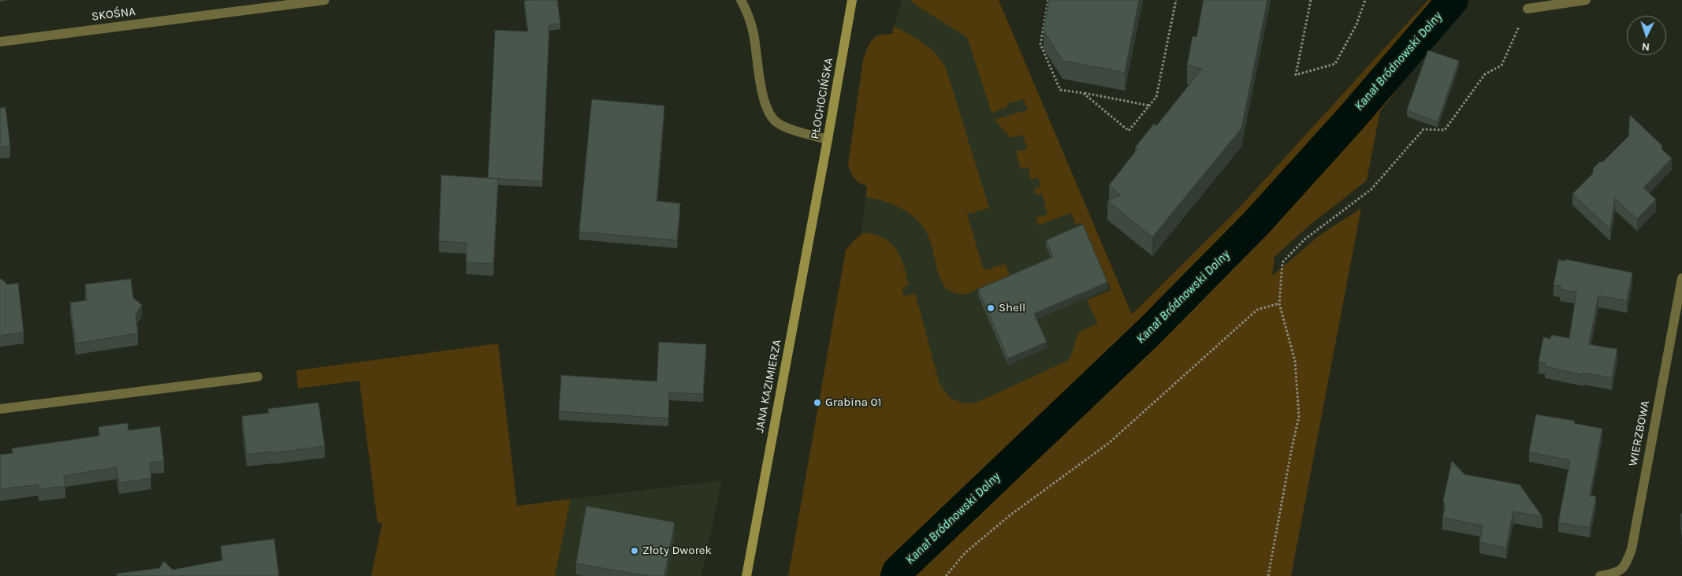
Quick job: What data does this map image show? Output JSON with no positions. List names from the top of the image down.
{
  "streets": {
    "main road": ["PŁOCHOCIŃSKA", "JANA KAZIMIERZA"],
    "street": ["SKOŚNA", "WIERZBOWA"]
  },
  "crossings": [
    ["PŁOCHOCIŃSKA", "JANA KAZIMIERZA"]
  ],
  "water": ["Kanał Bródnowski Dolny"],
  "places": ["Shell", "Grabina 01", "Złoty Dworek"],
  "north": "bottom"
}
